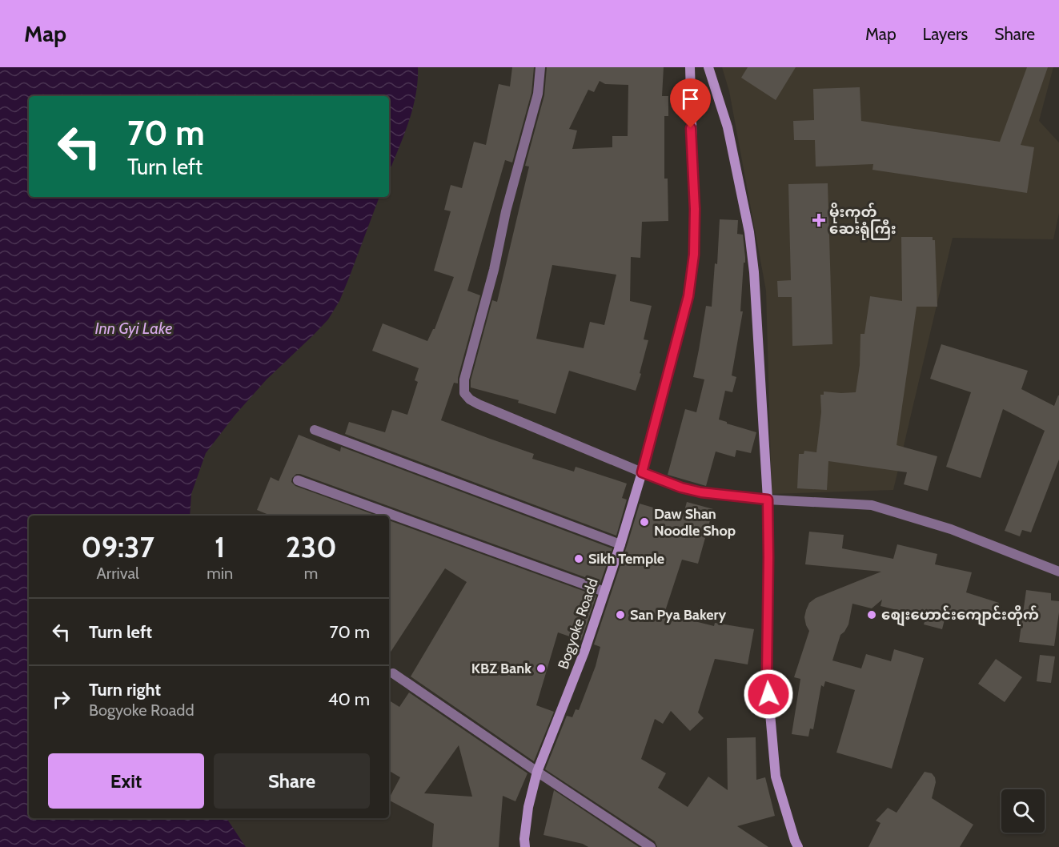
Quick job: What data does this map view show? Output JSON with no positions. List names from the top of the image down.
{
  "streets": {
    "main road": ["Bogyoke Roadd"]
  },
  "water": ["Inn Gyi Lake"],
  "places": {
    "health": ["မိုးကုတ်‌ ‌ဆေးရုံကြီး"],
    "other": [
      "Daw Shan Noodle Shop",
      "Sikh Temple",
      "San Pya Bakery",
      "စျေးဟောင်းကျောင်းတိုက်",
      "KBZ Bank"
    ]
  },
  "page": {
    "header": "Map",
    "nav": ["Map", "Layers", "Share"],
    "turn": ["70 m", "Turn left"],
    "eta": [
      "09:37",
      "Arrival",
      "1",
      "min",
      "230",
      "m"
    ],
    "list": [
      {
        "name": "Turn left",
        "value": "70 m"
      },
      {
        "name": "Turn right",
        "note": "Bogyoke Roadd",
        "value": "40 m"
      }
    ],
    "buttons": ["Exit", "Share"]
  }
}
